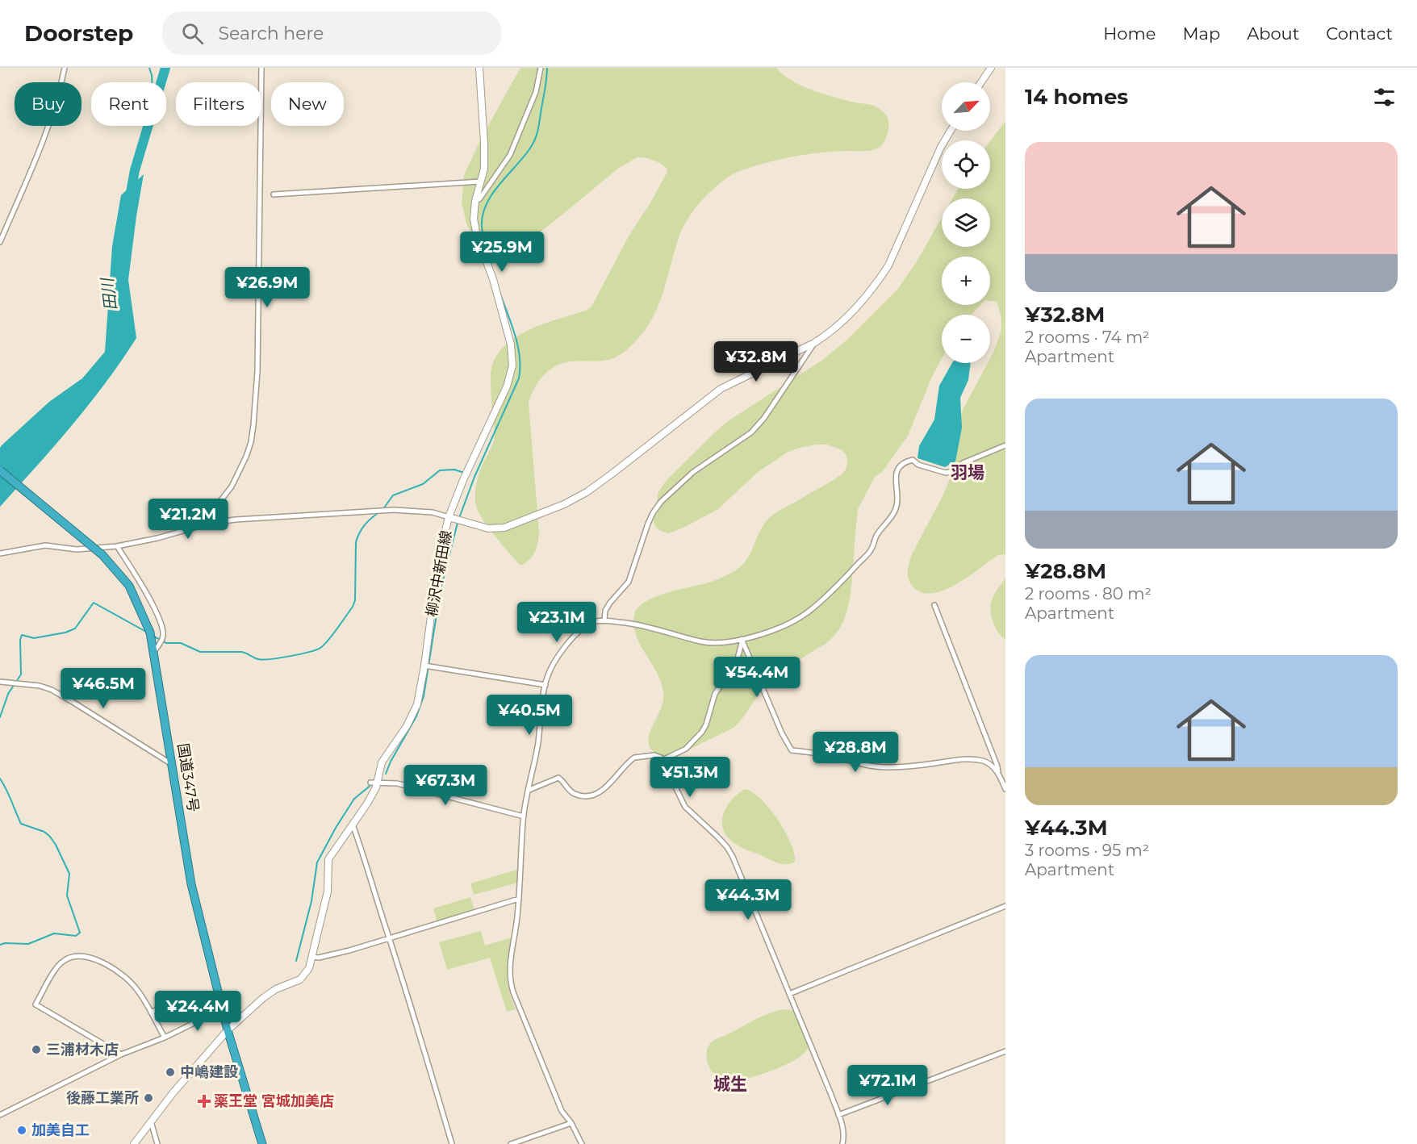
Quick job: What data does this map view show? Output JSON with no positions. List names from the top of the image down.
{
  "streets": {
    "highway": ["国道347号"],
    "main road": ["柳沢中新田線"]
  },
  "crossings": [
    ["柳沢中新田線", "国道347号"]
  ],
  "districts": ["羽場", "城生"],
  "water": ["田川"],
  "places": {
    "other": [
      "三浦材木店",
      "中嶋建設",
      "後藤工業所",
      "加美自工"
    ],
    "health": ["薬王堂 宮城加美店"]
  },
  "north": "top right",
  "page": {
    "header": "Doorstep",
    "search": "Search here",
    "nav": [
      "Home",
      "Map",
      "About",
      "Contact"
    ],
    "heading": "14 homes",
    "map_buttons": ["+", "−"],
    "chip": [
      "Buy",
      "Rent",
      "Filters",
      "New"
    ],
    "list": [
      {
        "name": "¥32.8M",
        "note": "2 rooms · 74 m² · Apartment"
      },
      {
        "name": "¥28.8M",
        "note": "2 rooms · 80 m² · Apartment"
      },
      {
        "name": "¥44.3M",
        "note": "3 rooms · 95 m² · Apartment"
      }
    ],
    "price": [
      "¥25.9M",
      "¥26.9M",
      "¥32.8M",
      "¥21.2M",
      "¥23.1M",
      "¥54.4M",
      "¥46.5M",
      "¥40.5M",
      "¥28.8M",
      "¥51.3M",
      "¥67.3M",
      "¥44.3M",
      "¥24.4M",
      "¥72.1M"
    ]
  }
}
